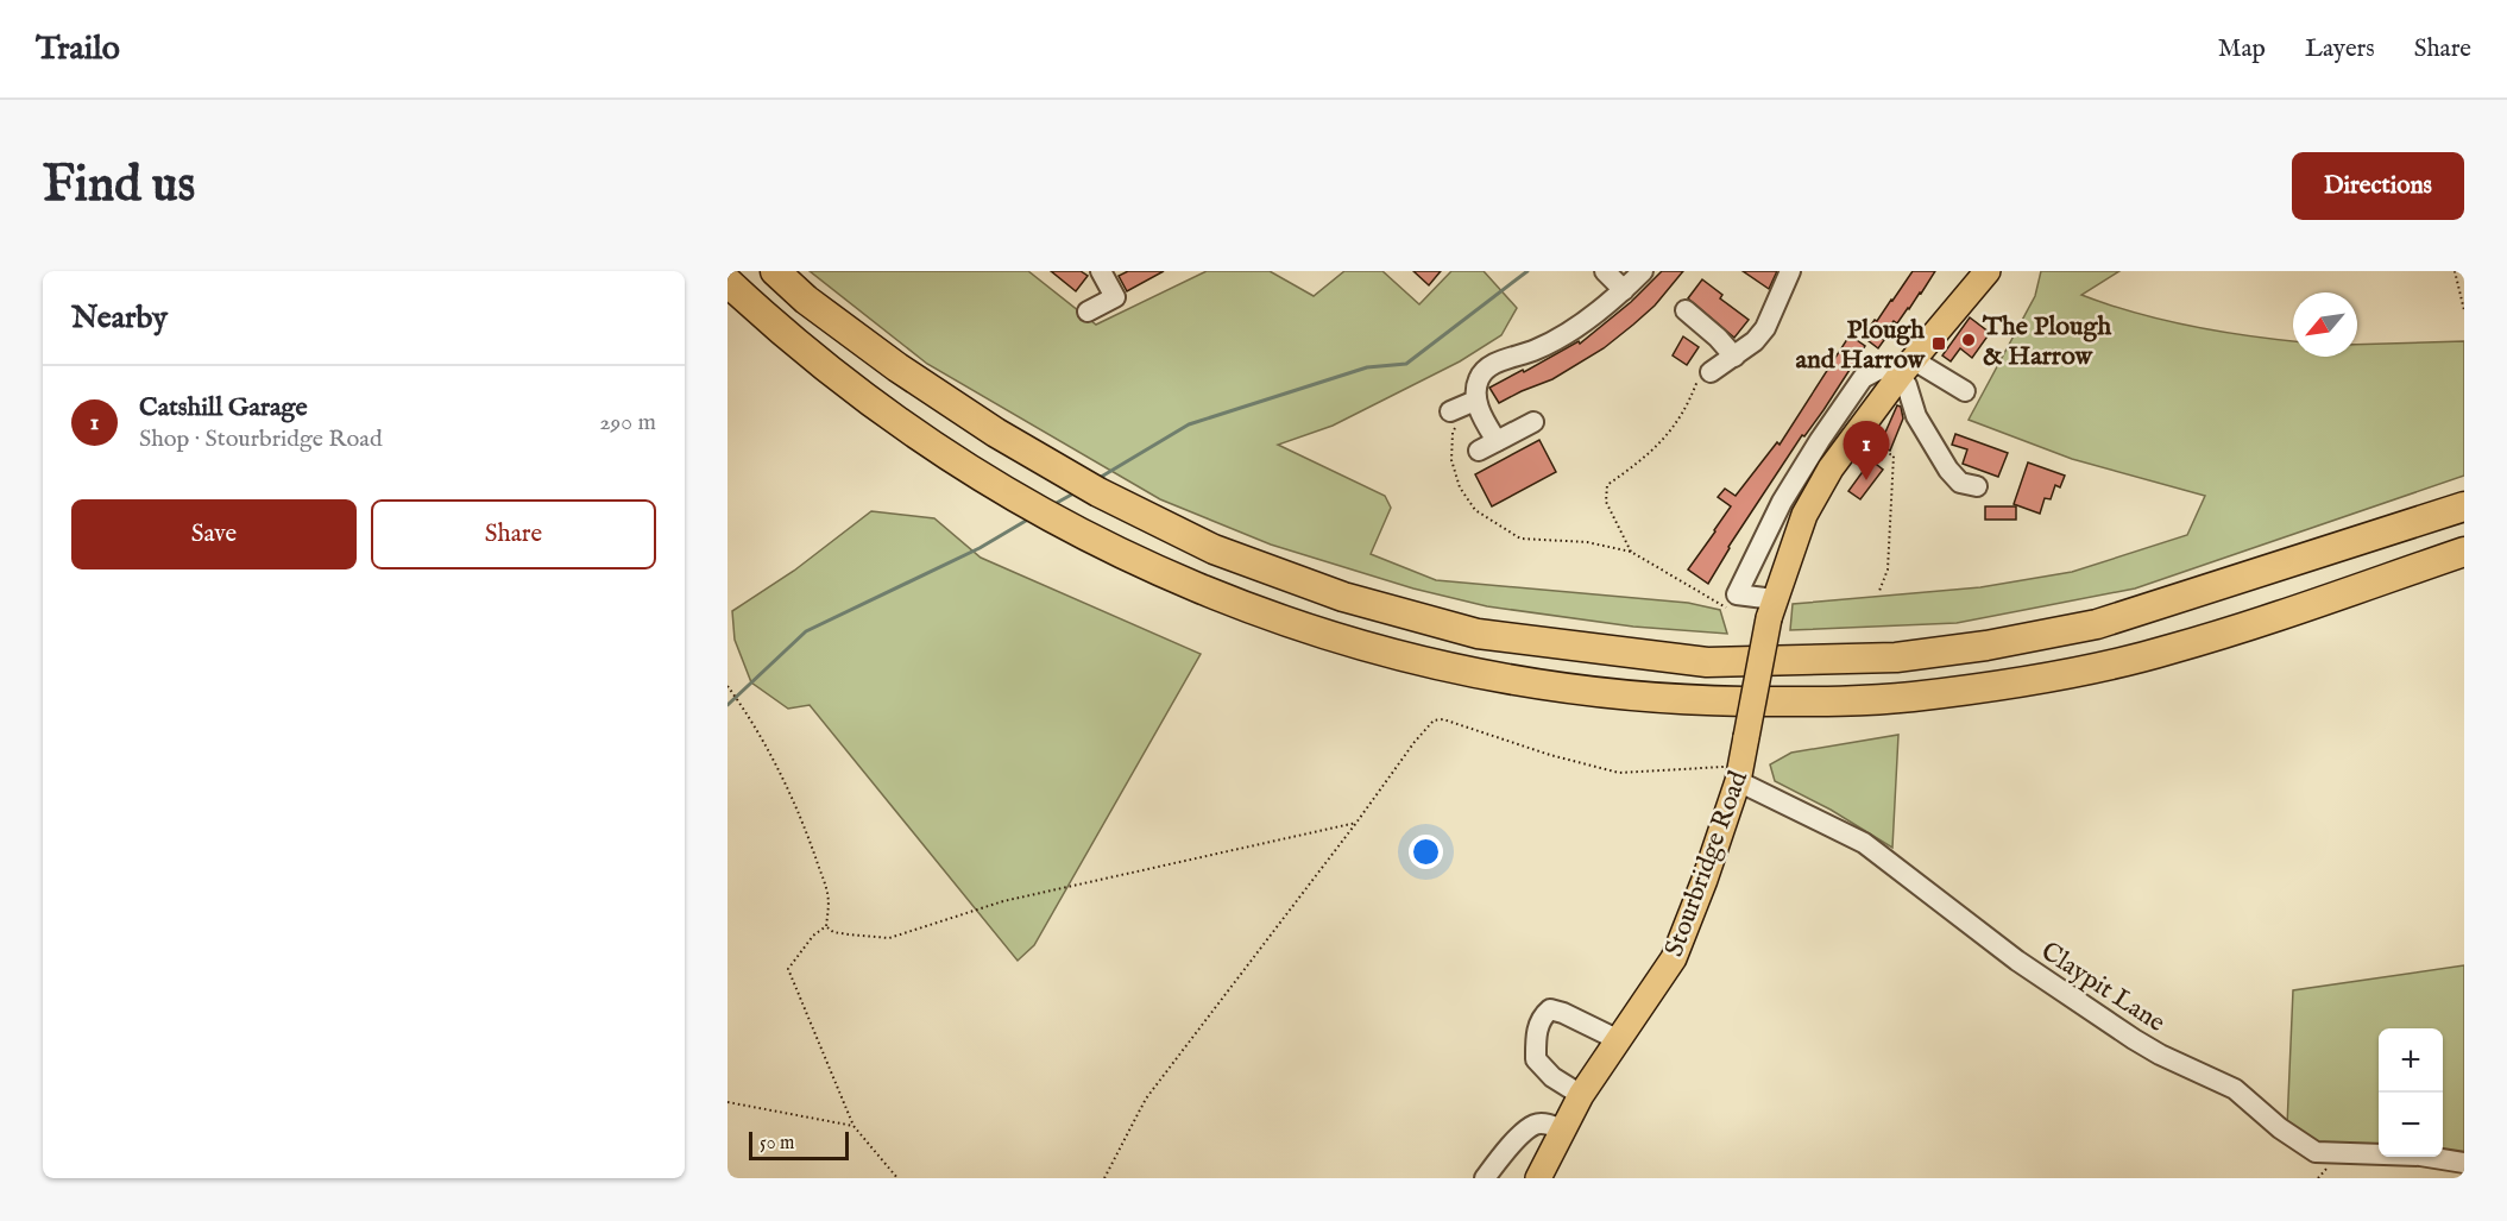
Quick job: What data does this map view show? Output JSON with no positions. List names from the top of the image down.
{
  "streets": {
    "main road": ["Stourbridge Road"],
    "street": ["Claypit Lane"]
  },
  "crossings": [
    ["Stourbridge Road", "Claypit Lane"]
  ],
  "places": {
    "other": ["The Plough & Harrow"],
    "transit": ["Plough and Harrow"]
  },
  "scale_bar": "50 m",
  "north": "bottom left",
  "page": {
    "header": "Trailo",
    "nav": ["Map", "Layers", "Share"],
    "buttons": [
      "Directions",
      ["Save", "Share"]
    ],
    "title": "Find us",
    "heading": "Nearby",
    "list": [
      {
        "mark": "1",
        "name": "Catshill Garage",
        "note": "Shop · Stourbridge Road",
        "value": "290 m"
      }
    ],
    "pins": "1",
    "map_buttons": ["+", "−"],
    "scale": "50 m"
  }
}
